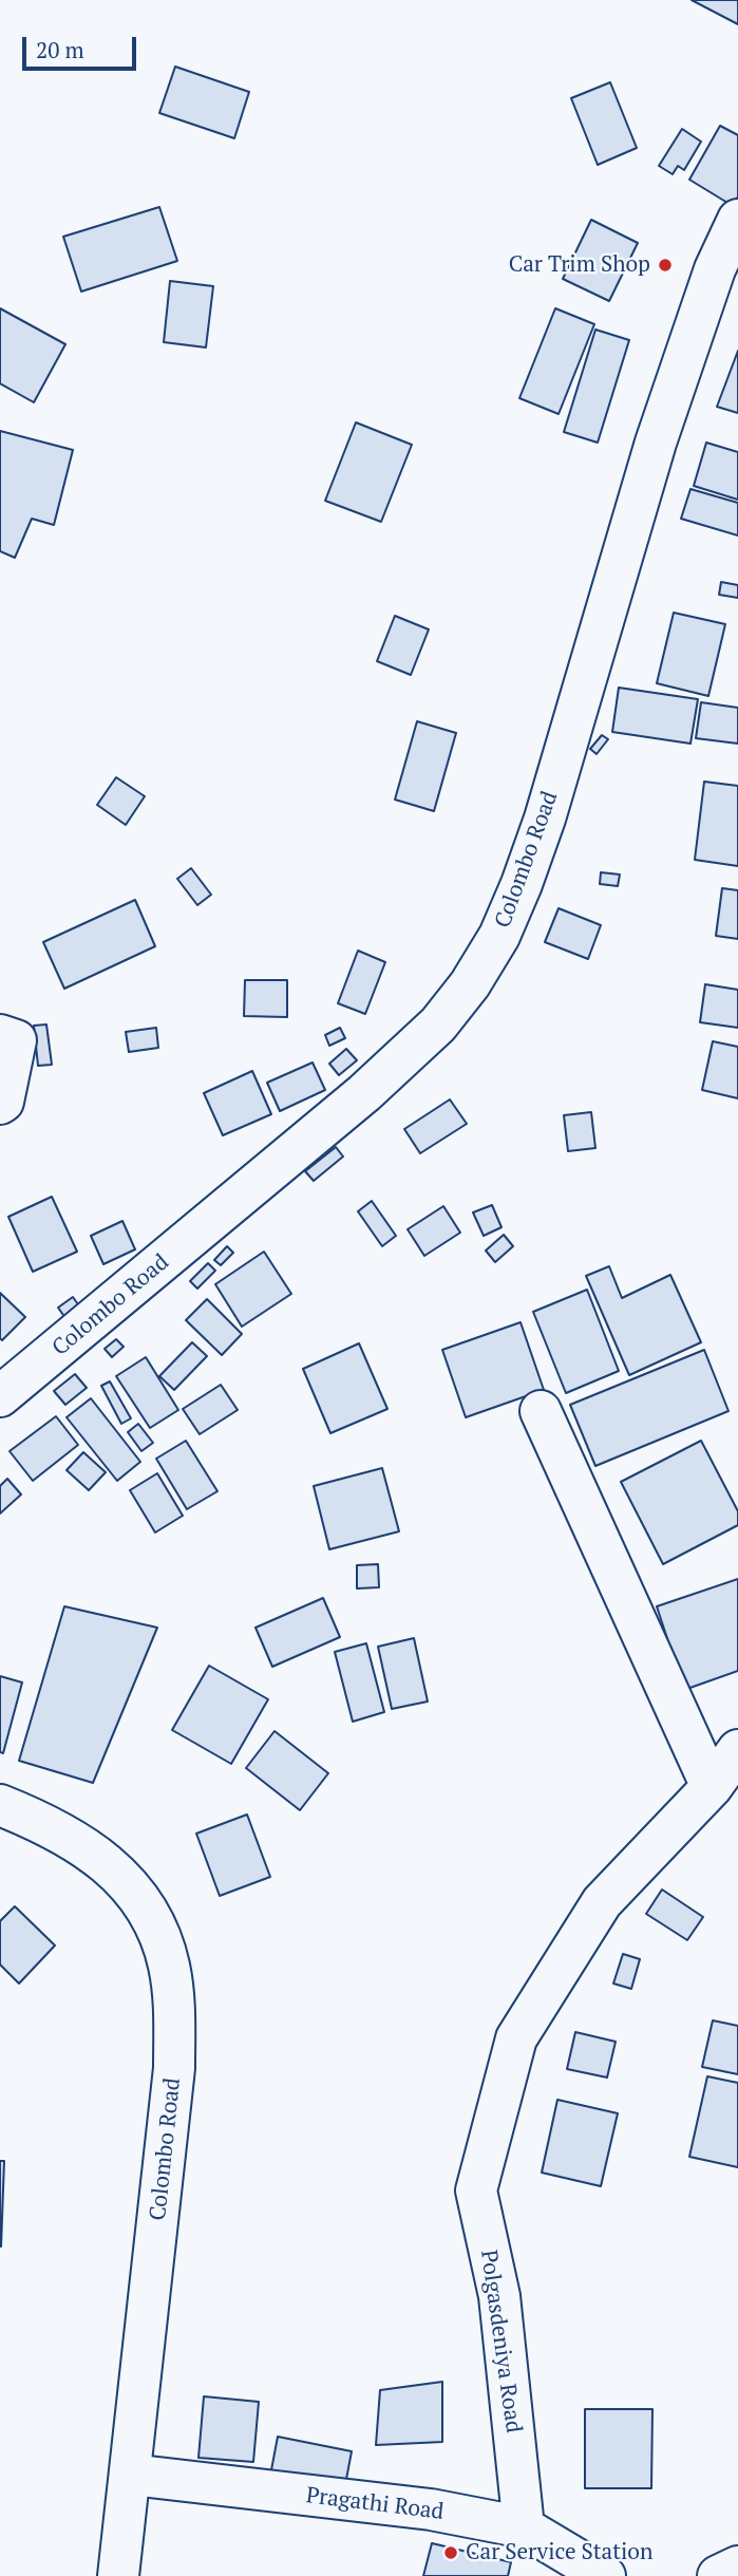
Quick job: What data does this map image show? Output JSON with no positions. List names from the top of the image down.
{
  "streets": {
    "main road": ["Colombo Road", "Polgasdeniya Road", "Pragathi Road"]
  },
  "crossings": [
    ["Colombo Road", "Pragathi Road"],
    ["Polgasdeniya Road", "Pragathi Road"]
  ],
  "places": ["Car Trim Shop", "Car Service Station"],
  "scale_bar": "20 m"
}
